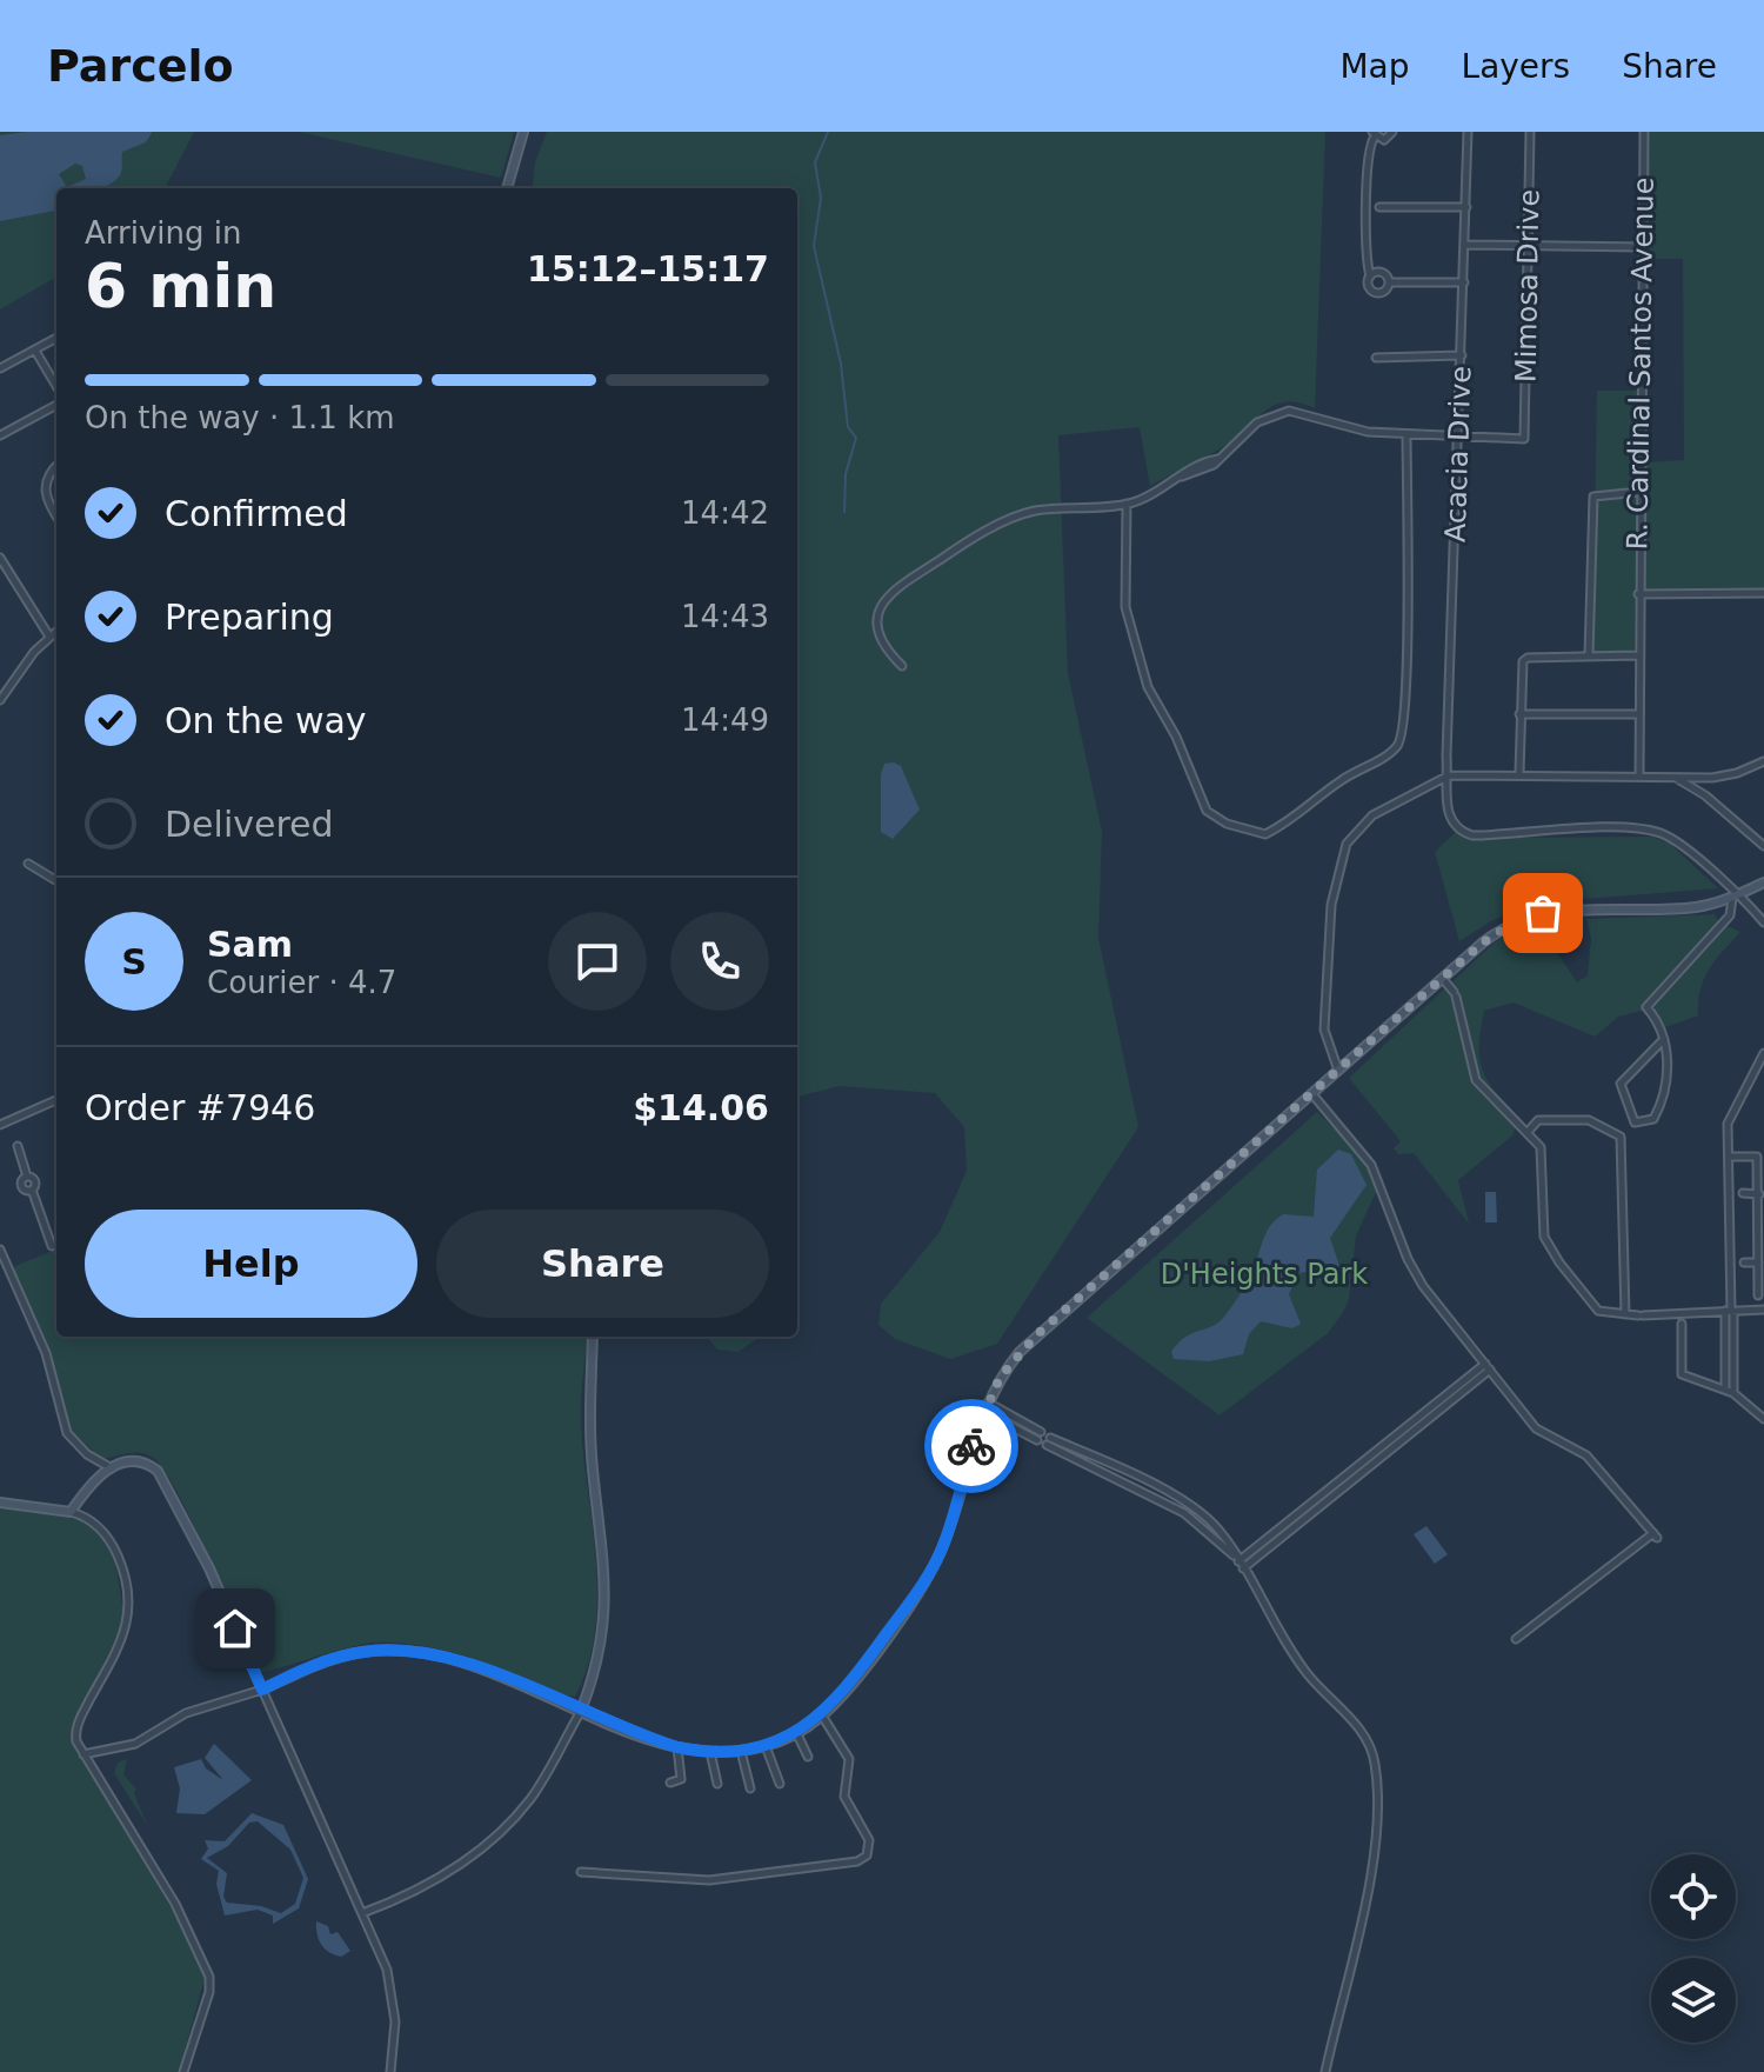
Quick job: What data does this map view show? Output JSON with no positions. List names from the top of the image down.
{
  "streets": {
    "street": ["Mimosa Drive", "R. Cardinal Santos Avenue", "Acacia Drive"]
  },
  "crossings": [
    ["Mimosa Drive", "Acacia Drive"]
  ],
  "parks": ["D'Heights Park"],
  "page": {
    "header": "Parcelo",
    "nav": ["Map", "Layers", "Share"],
    "heading": ["6 min", "Arriving in", "15:12–15:17"],
    "panel": [
      "Sam",
      "Courier · 4.7",
      "Order #7946",
      "$14.06"
    ],
    "bar": "On the way · 1.1 km",
    "list": [
      ["Confirmed", "14:42"],
      ["Preparing", "14:43"],
      ["On the way", "14:49"],
      "Delivered"
    ],
    "round": "S",
    "buttons": ["Help", "Share"]
  }
}
